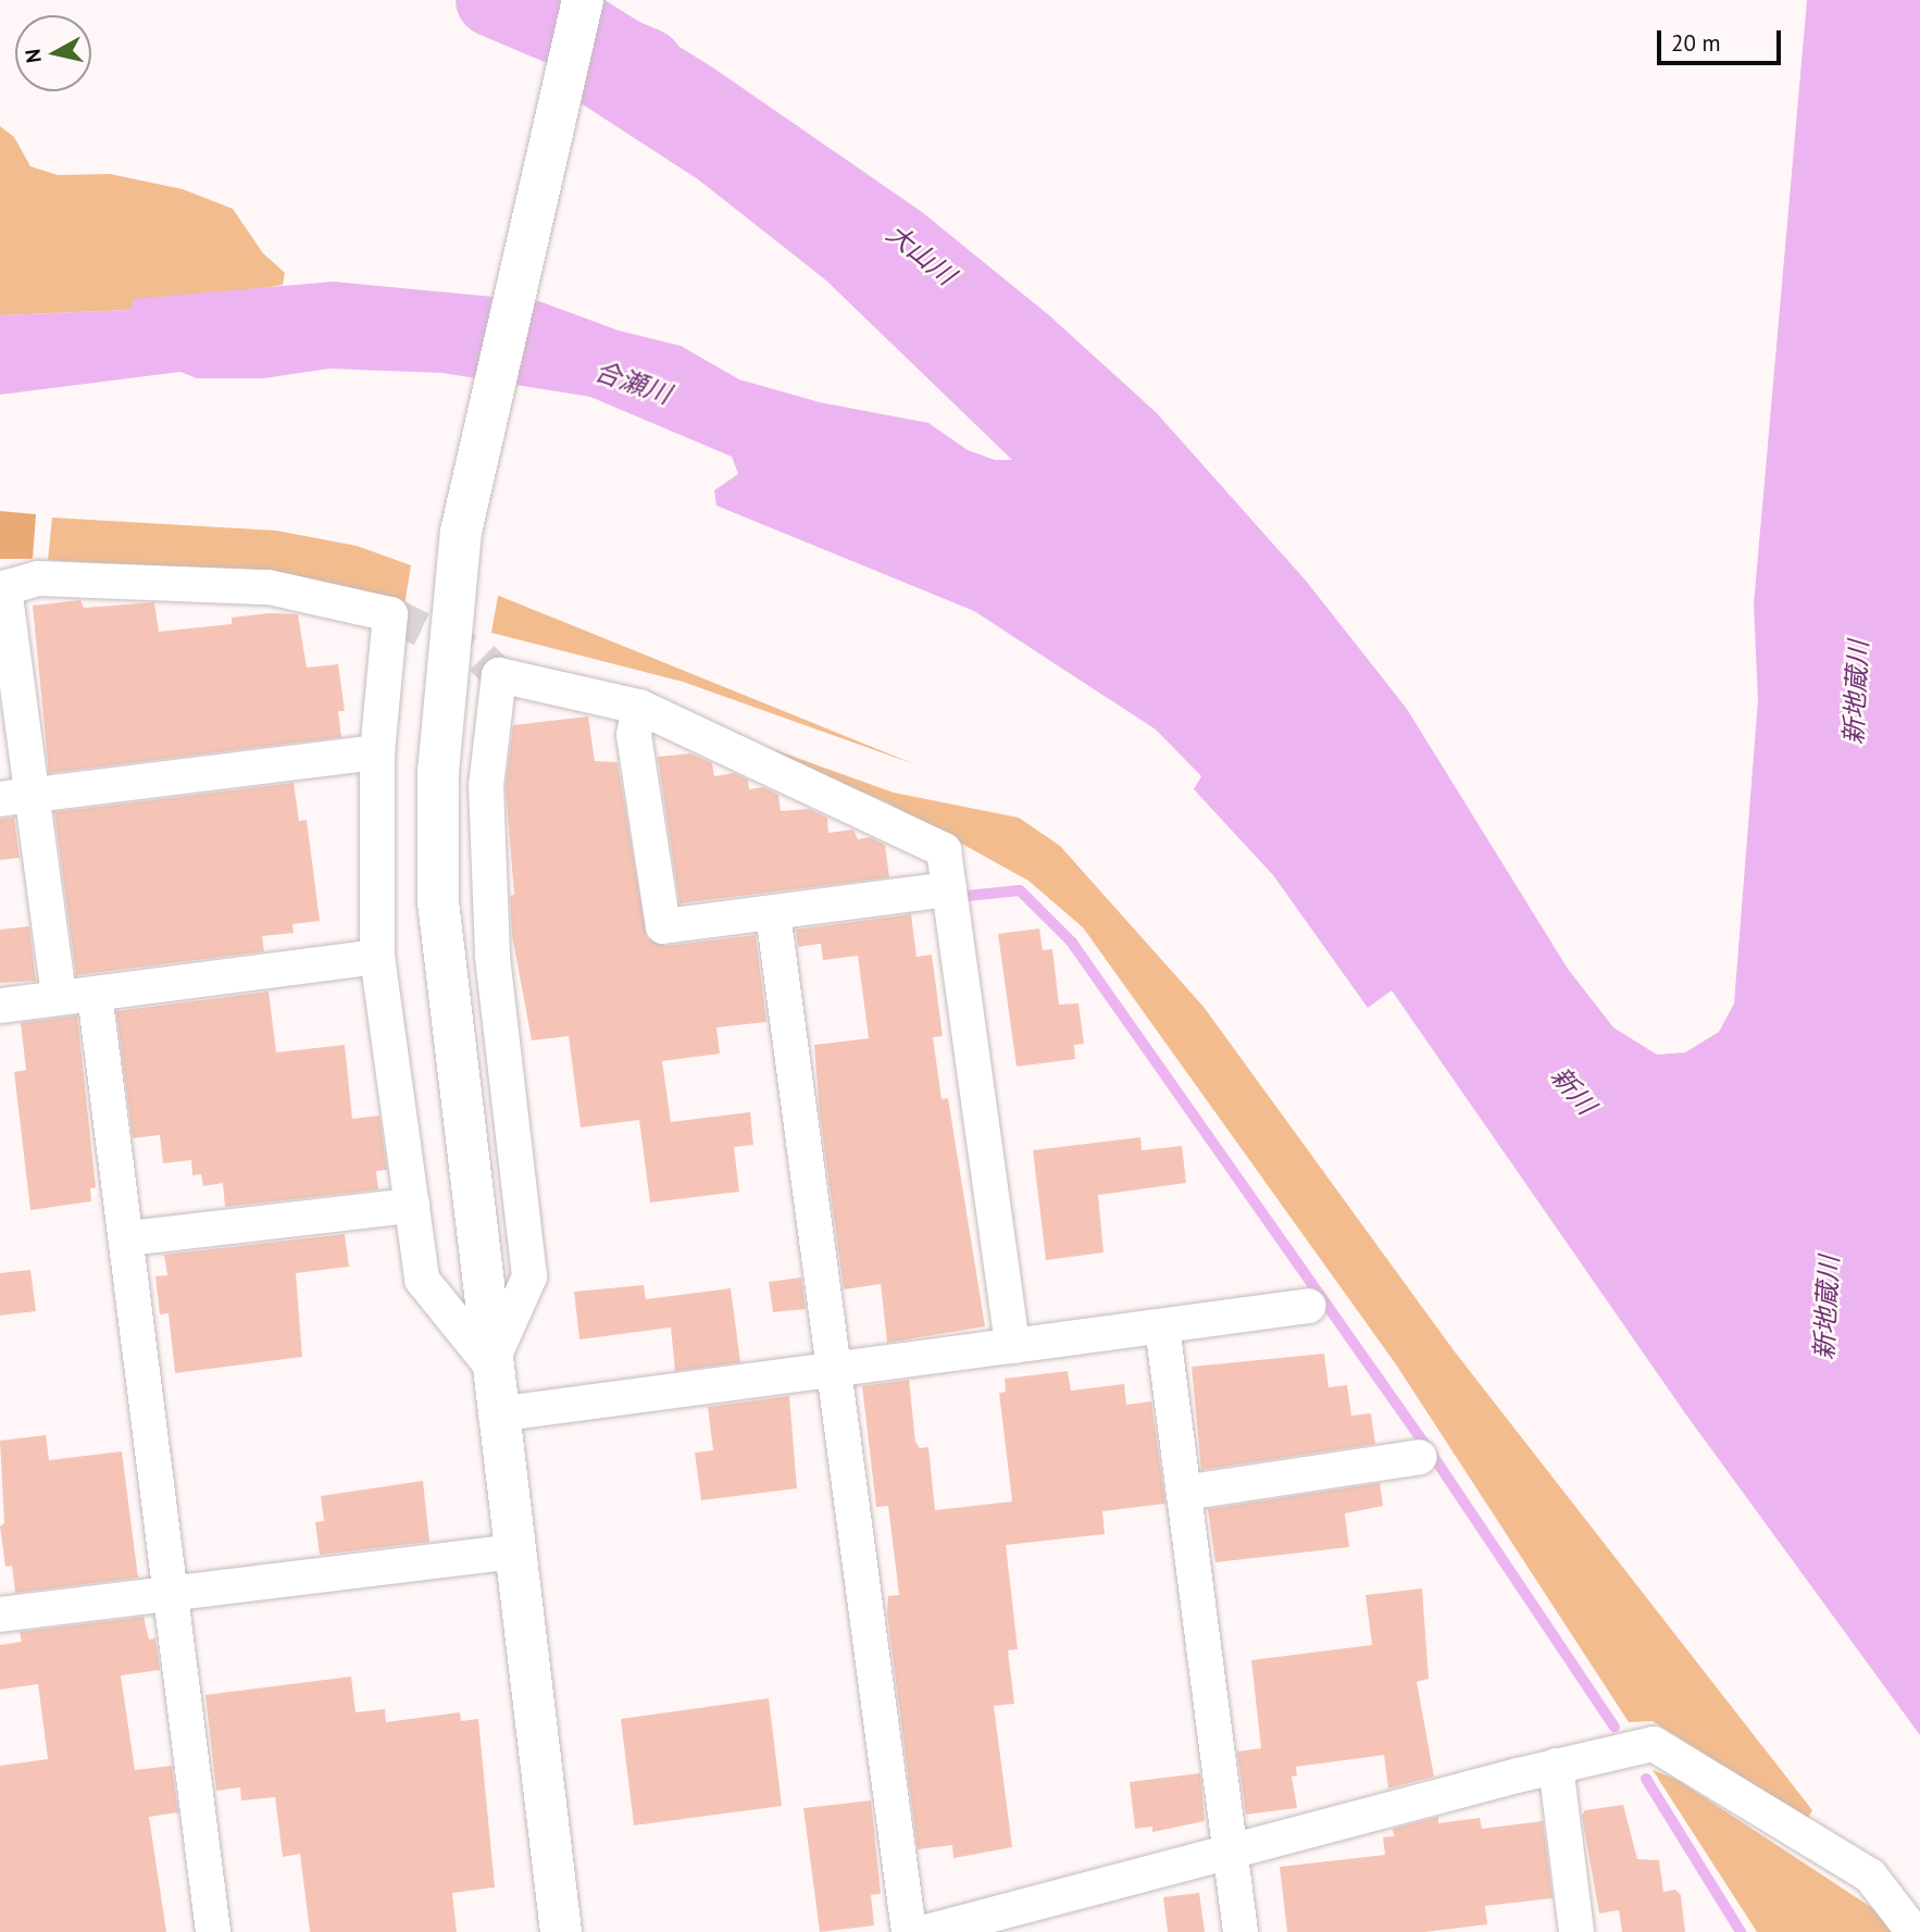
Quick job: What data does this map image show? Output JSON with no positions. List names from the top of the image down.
{
  "water": [
    "大山川",
    "合瀬川",
    "新地蔵川",
    "新川"
  ],
  "scale_bar": "20 m",
  "north": "left"
}
